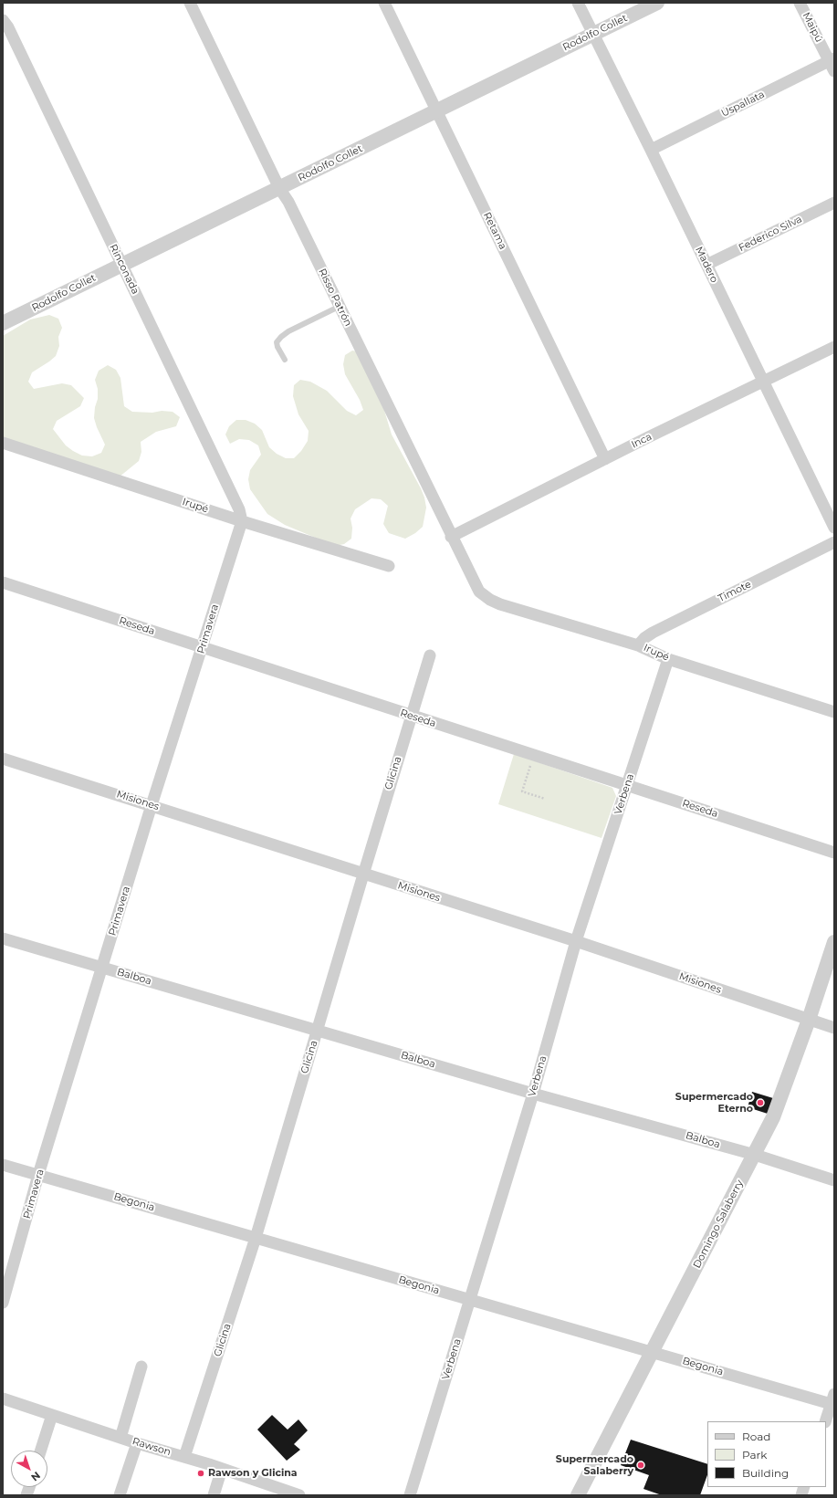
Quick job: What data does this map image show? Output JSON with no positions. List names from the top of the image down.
{
  "streets": {
    "street": [
      "Maipú",
      "Rodolfo Collet",
      "Uspallata",
      "Retama",
      "Federico Silva",
      "Madero",
      "Rinconada",
      "Risso Patrón",
      "Inca",
      "Irupé",
      "Timote",
      "Reseda",
      "Primavera",
      "Glicina",
      "Verbena",
      "Misiones",
      "Balboa",
      "Begonia",
      "Domingo Salaberry",
      "Rawson"
    ]
  },
  "crossings": [
    ["Maipú", "Uspallata"],
    ["Rodolfo Collet", "Retama"],
    ["Rodolfo Collet", "Madero"],
    ["Rodolfo Collet", "Rinconada"],
    ["Rodolfo Collet", "Risso Patrón"],
    ["Uspallata", "Madero"],
    ["Retama", "Inca"],
    ["Federico Silva", "Madero"],
    ["Madero", "Inca"],
    ["Rinconada", "Irupé"],
    ["Rinconada", "Primavera"],
    ["Risso Patrón", "Inca"],
    ["Risso Patrón", "Irupé"],
    ["Irupé", "Timote"],
    ["Irupé", "Primavera"],
    ["Irupé", "Verbena"],
    ["Reseda", "Primavera"],
    ["Reseda", "Glicina"],
    ["Reseda", "Verbena"],
    ["Primavera", "Misiones"],
    ["Primavera", "Balboa"],
    ["Primavera", "Begonia"],
    ["Glicina", "Misiones"],
    ["Glicina", "Balboa"],
    ["Glicina", "Begonia"],
    ["Glicina", "Rawson"],
    ["Verbena", "Misiones"],
    ["Verbena", "Balboa"],
    ["Verbena", "Begonia"],
    ["Misiones", "Domingo Salaberry"],
    ["Balboa", "Domingo Salaberry"],
    ["Begonia", "Domingo Salaberry"]
  ],
  "places": ["Supermercado Eterno", "Supermercado Salaberry", "Rawson y Glicina"],
  "legend": ["Road", "Park", "Building"],
  "north": "bottom right"
}
